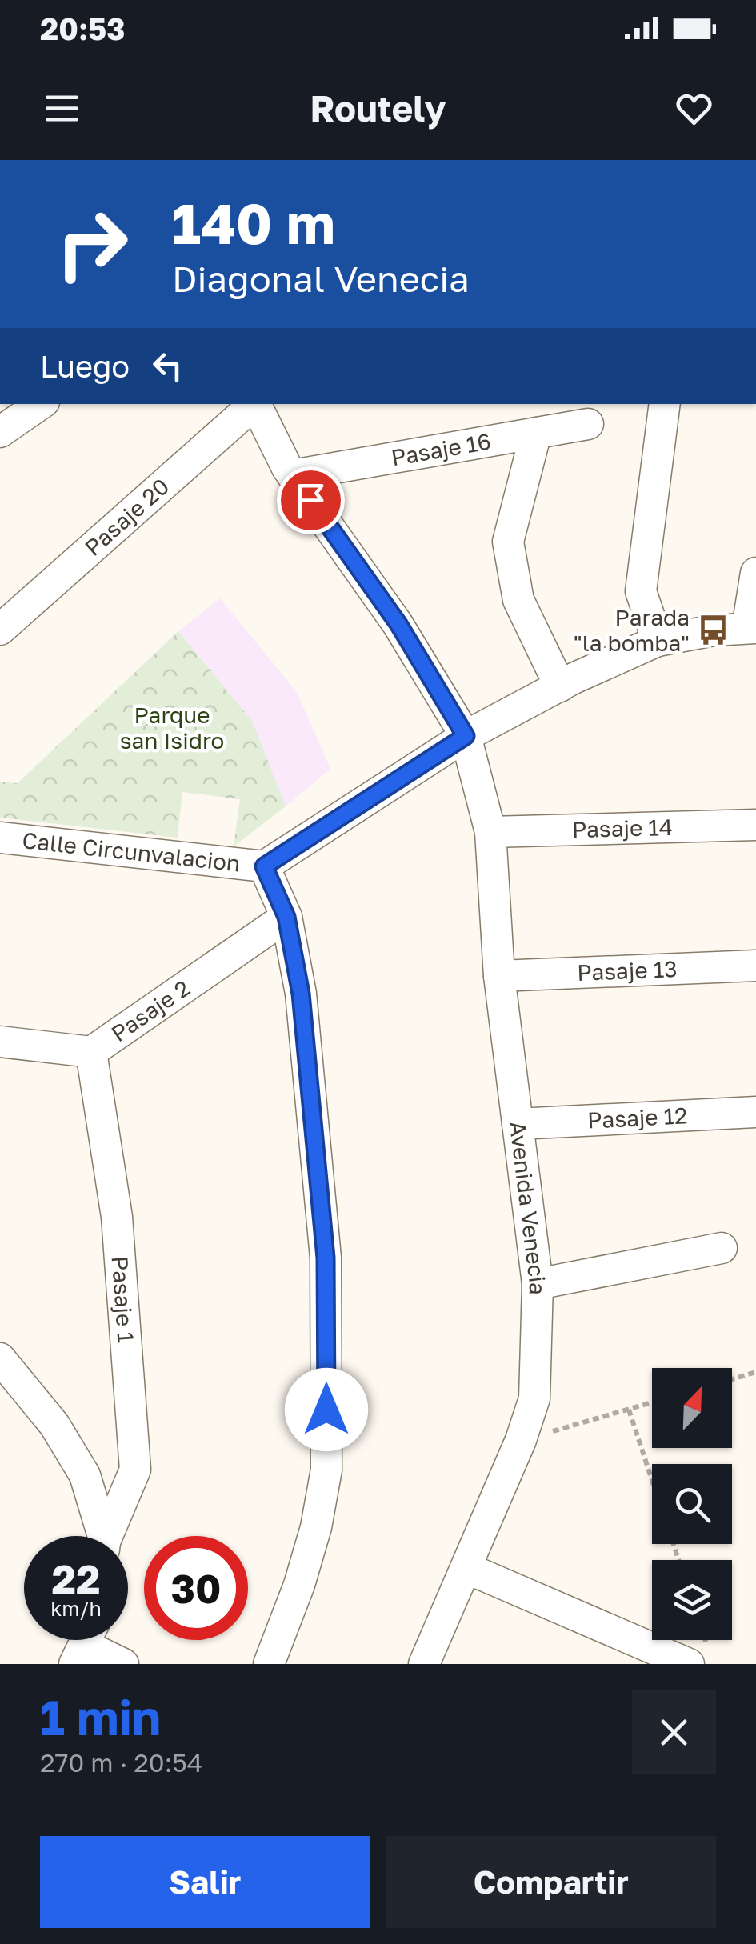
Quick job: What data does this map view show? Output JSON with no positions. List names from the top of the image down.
{
  "streets": {
    "street": [
      "Pasaje 16",
      "Pasaje 20",
      "Pasaje 14",
      "Calle Circunvalacion",
      "Pasaje 13",
      "Pasaje 2",
      "Pasaje 12",
      "Avenida Venecia",
      "Pasaje 1"
    ]
  },
  "crossings": [
    ["Pasaje 16", "Avenida Venecia"],
    ["Pasaje 14", "Avenida Venecia"],
    ["Calle Circunvalacion", "Pasaje 2"],
    ["Pasaje 13", "Avenida Venecia"],
    ["Pasaje 2", "Pasaje 1"],
    ["Pasaje 12", "Avenida Venecia"]
  ],
  "parks": ["Parque san Isidro"],
  "places": {
    "bus stop": ["Parada \"la bomba\""]
  },
  "north": "top right",
  "page": {
    "status": "20:53",
    "header": "Routely",
    "turn": ["140 m", "Diagonal Venecia"],
    "then": "Luego",
    "speed": "22 km/h",
    "limit": "30",
    "heading": ["1 min", "270 m · 20:54"],
    "buttons": ["Salir", "Compartir"]
  }
}
